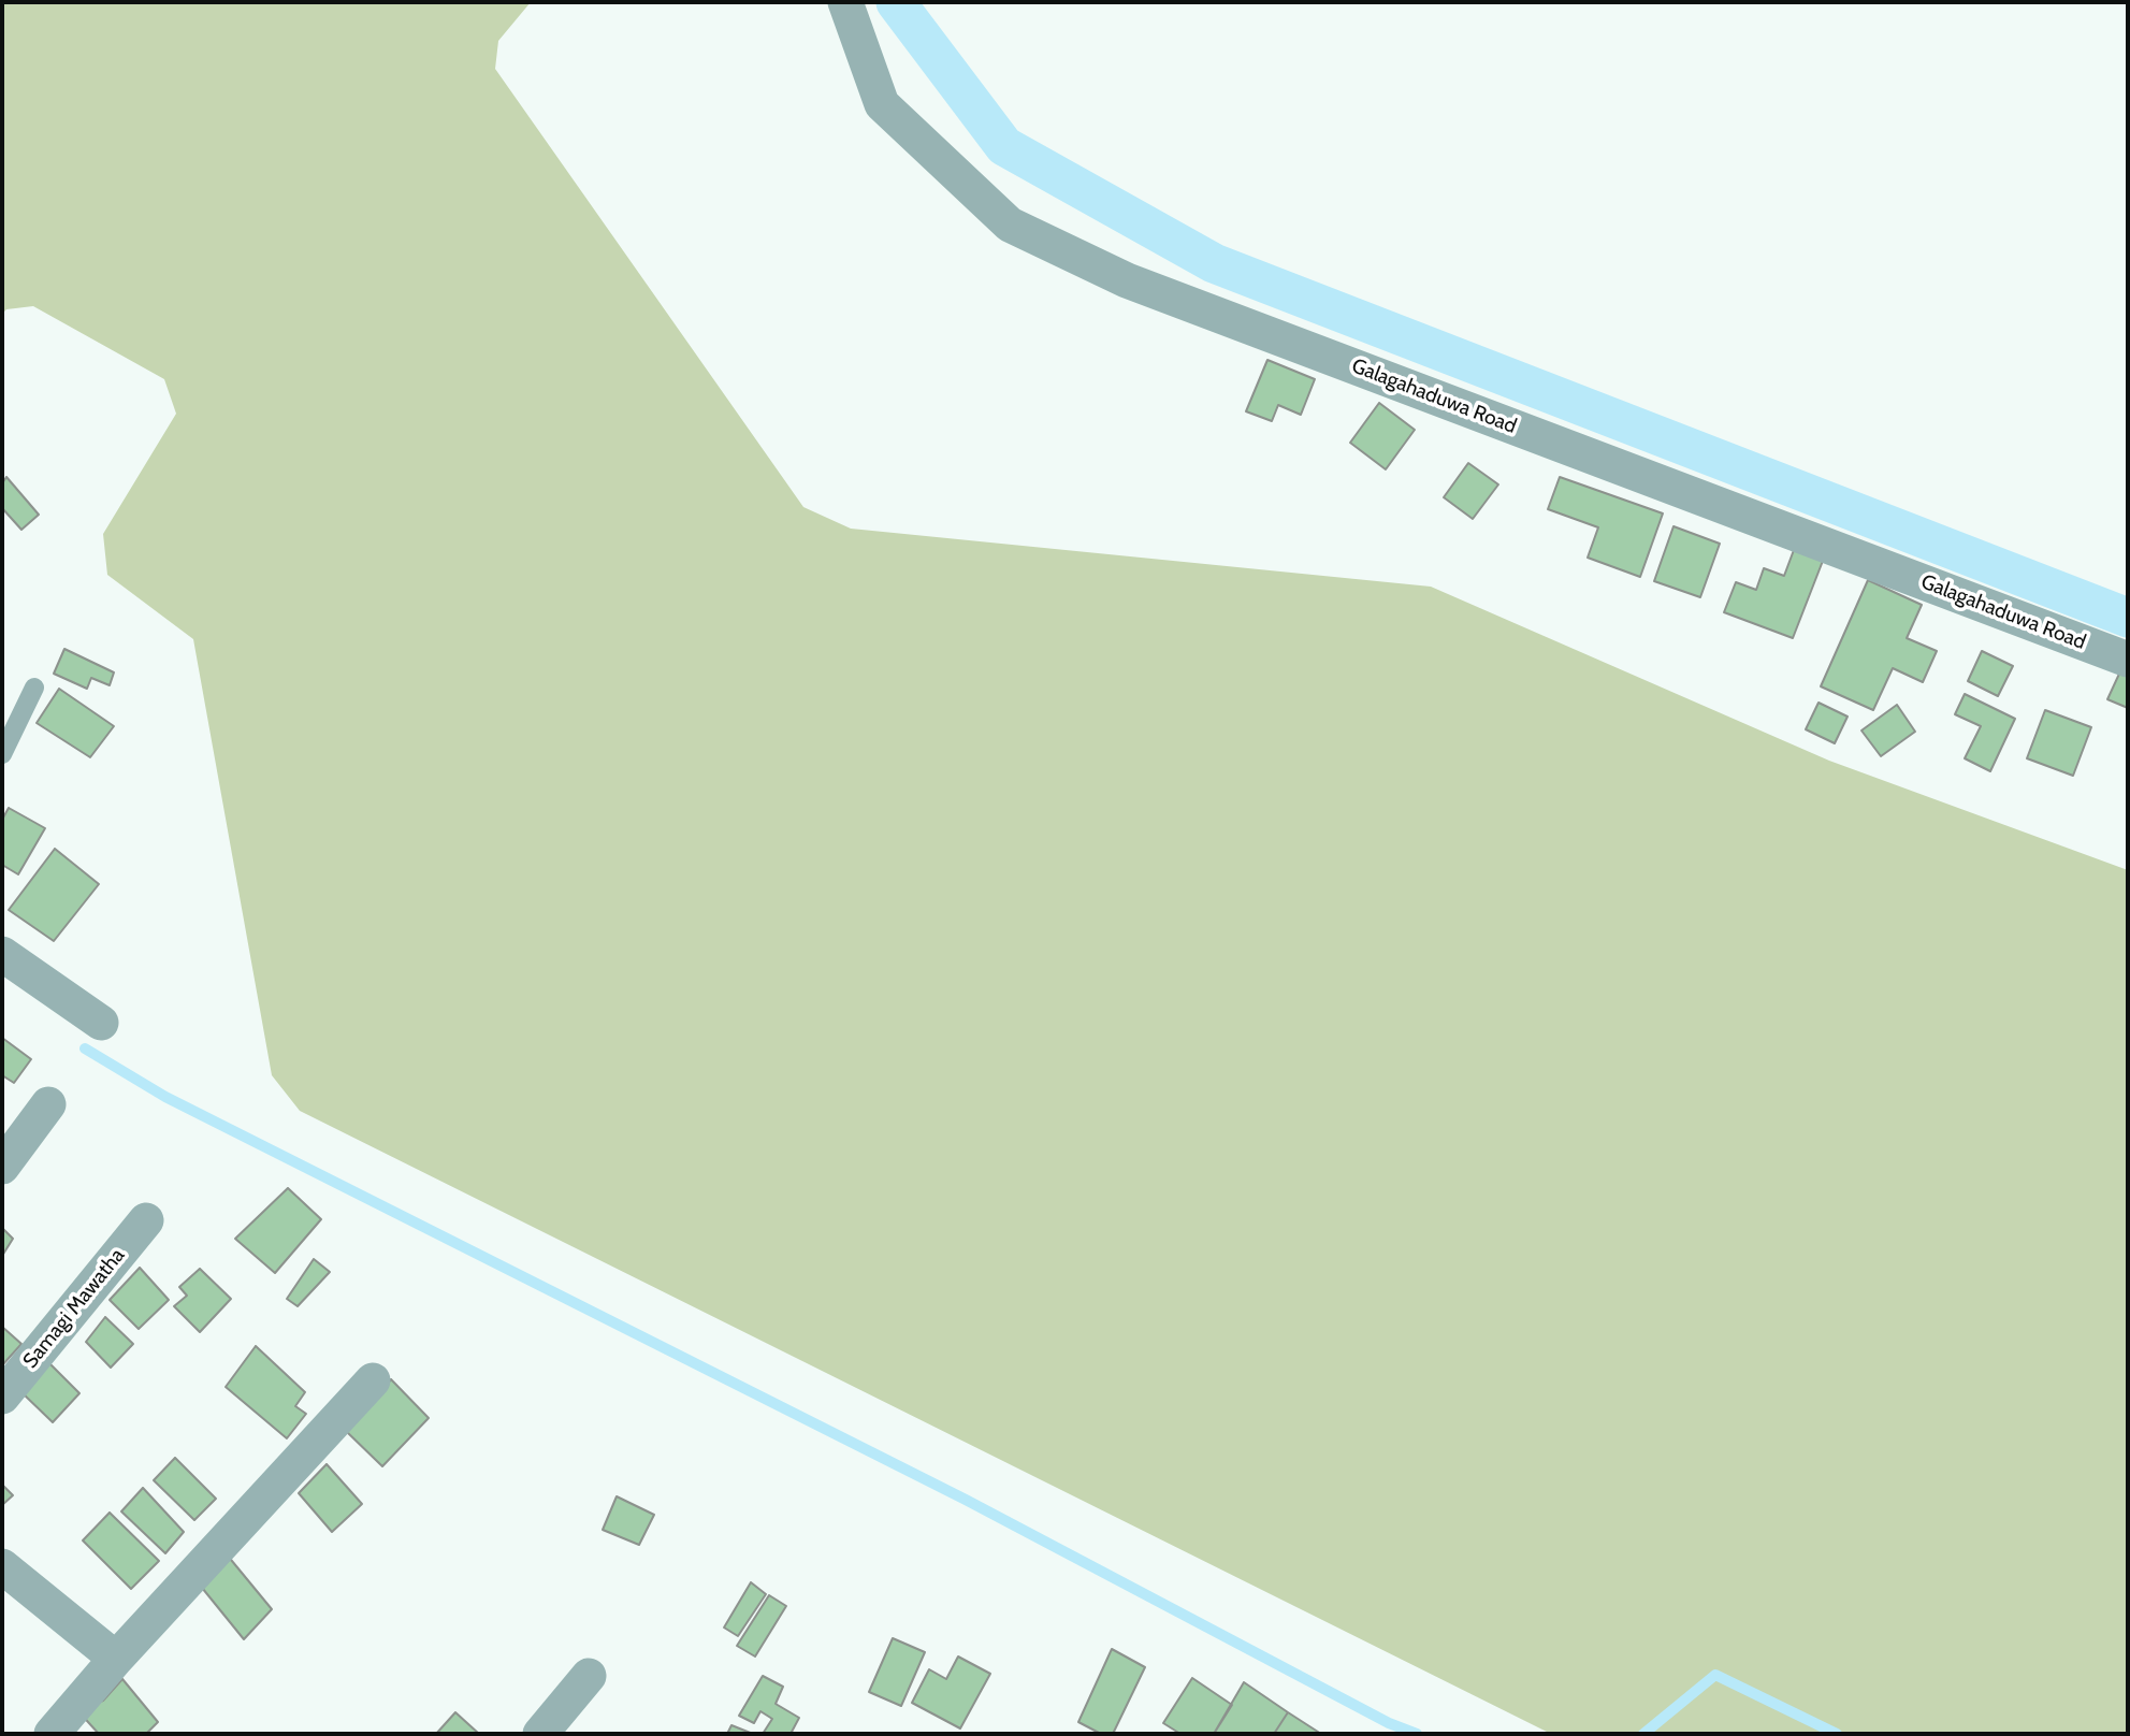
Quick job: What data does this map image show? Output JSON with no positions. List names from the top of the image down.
{
  "streets": {
    "street": ["Galagahaduwa Road", "Samagi Mawatha"]
  }
}
